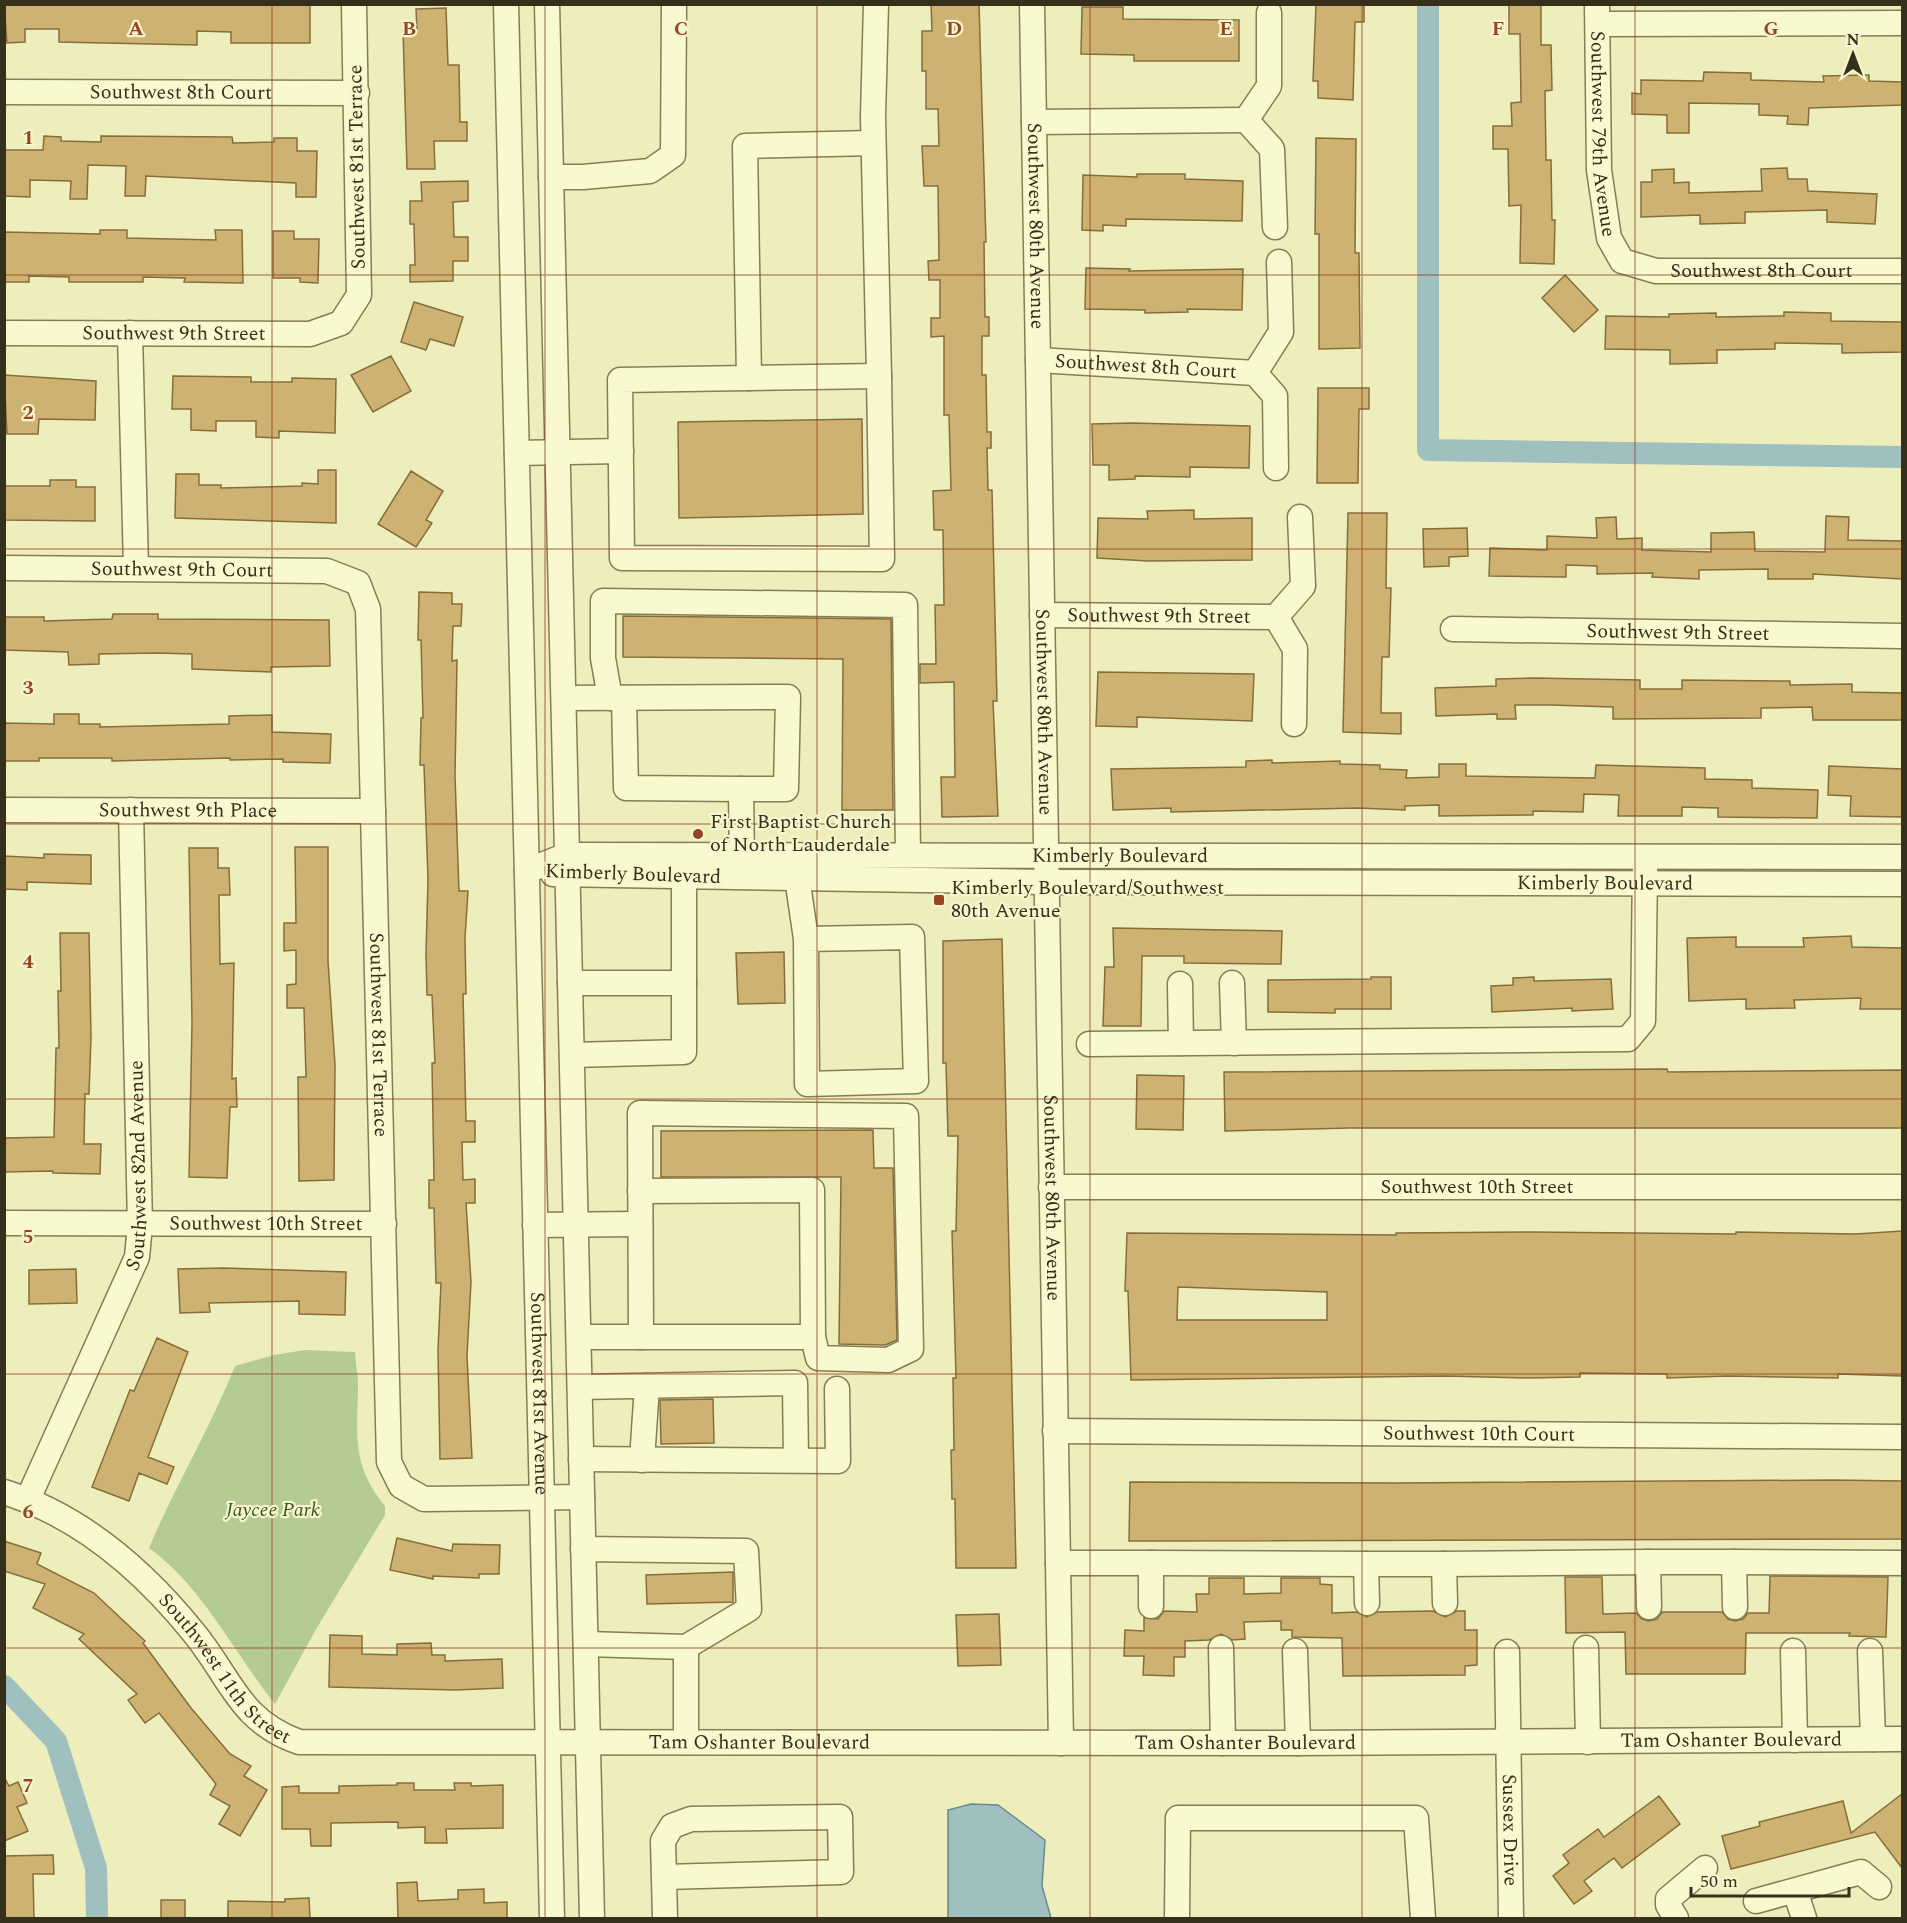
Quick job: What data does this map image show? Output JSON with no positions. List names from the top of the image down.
{
  "streets": {
    "street": [
      "Southwest 8th Court",
      "Southwest 79th Avenue",
      "Southwest 81st Terrace",
      "Southwest 80th Avenue",
      "Southwest 9th Street",
      "Southwest 9th Court",
      "Southwest 9th Place",
      "Kimberly Boulevard",
      "Southwest 82nd Avenue",
      "Southwest 10th Street",
      "Southwest 81st Avenue",
      "Southwest 10th Court",
      "Southwest 11th Street",
      "Tam Oshanter Boulevard",
      "Sussex Drive"
    ]
  },
  "crossings": [
    ["Southwest 8th Court", "Southwest 79th Avenue"],
    ["Southwest 8th Court", "Southwest 81st Terrace"],
    ["Southwest 8th Court", "Southwest 80th Avenue"],
    ["Southwest 81st Terrace", "Southwest 9th Street"],
    ["Southwest 81st Terrace", "Southwest 9th Court"],
    ["Southwest 81st Terrace", "Southwest 9th Place"],
    ["Southwest 81st Terrace", "Southwest 10th Street"],
    ["Southwest 81st Terrace", "Southwest 81st Avenue"],
    ["Southwest 80th Avenue", "Southwest 9th Street"],
    ["Southwest 80th Avenue", "Kimberly Boulevard"],
    ["Southwest 80th Avenue", "Southwest 10th Street"],
    ["Southwest 80th Avenue", "Southwest 10th Court"],
    ["Southwest 80th Avenue", "Tam Oshanter Boulevard"],
    ["Southwest 9th Place", "Southwest 82nd Avenue"],
    ["Kimberly Boulevard", "Southwest 81st Avenue"],
    ["Southwest 82nd Avenue", "Southwest 10th Street"],
    ["Southwest 82nd Avenue", "Southwest 11th Street"],
    ["Southwest 81st Avenue", "Southwest 11th Street"],
    ["Southwest 81st Avenue", "Tam Oshanter Boulevard"],
    ["Southwest 11th Street", "Tam Oshanter Boulevard"],
    ["Tam Oshanter Boulevard", "Sussex Drive"]
  ],
  "parks": ["Jaycee Park"],
  "places": {
    "other": ["First Baptist Church of North Lauderdale"],
    "transit": ["Kimberly Boulevard/Southwest 80th Avenue"]
  },
  "scale_bar": "50 m",
  "north": "top",
  "grid": {
    "columns": [
      "A",
      "B",
      "C",
      "D",
      "E",
      "F",
      "G"
    ],
    "rows": [
      "1",
      "2",
      "3",
      "4",
      "5",
      "6",
      "7"
    ]
  }
}
